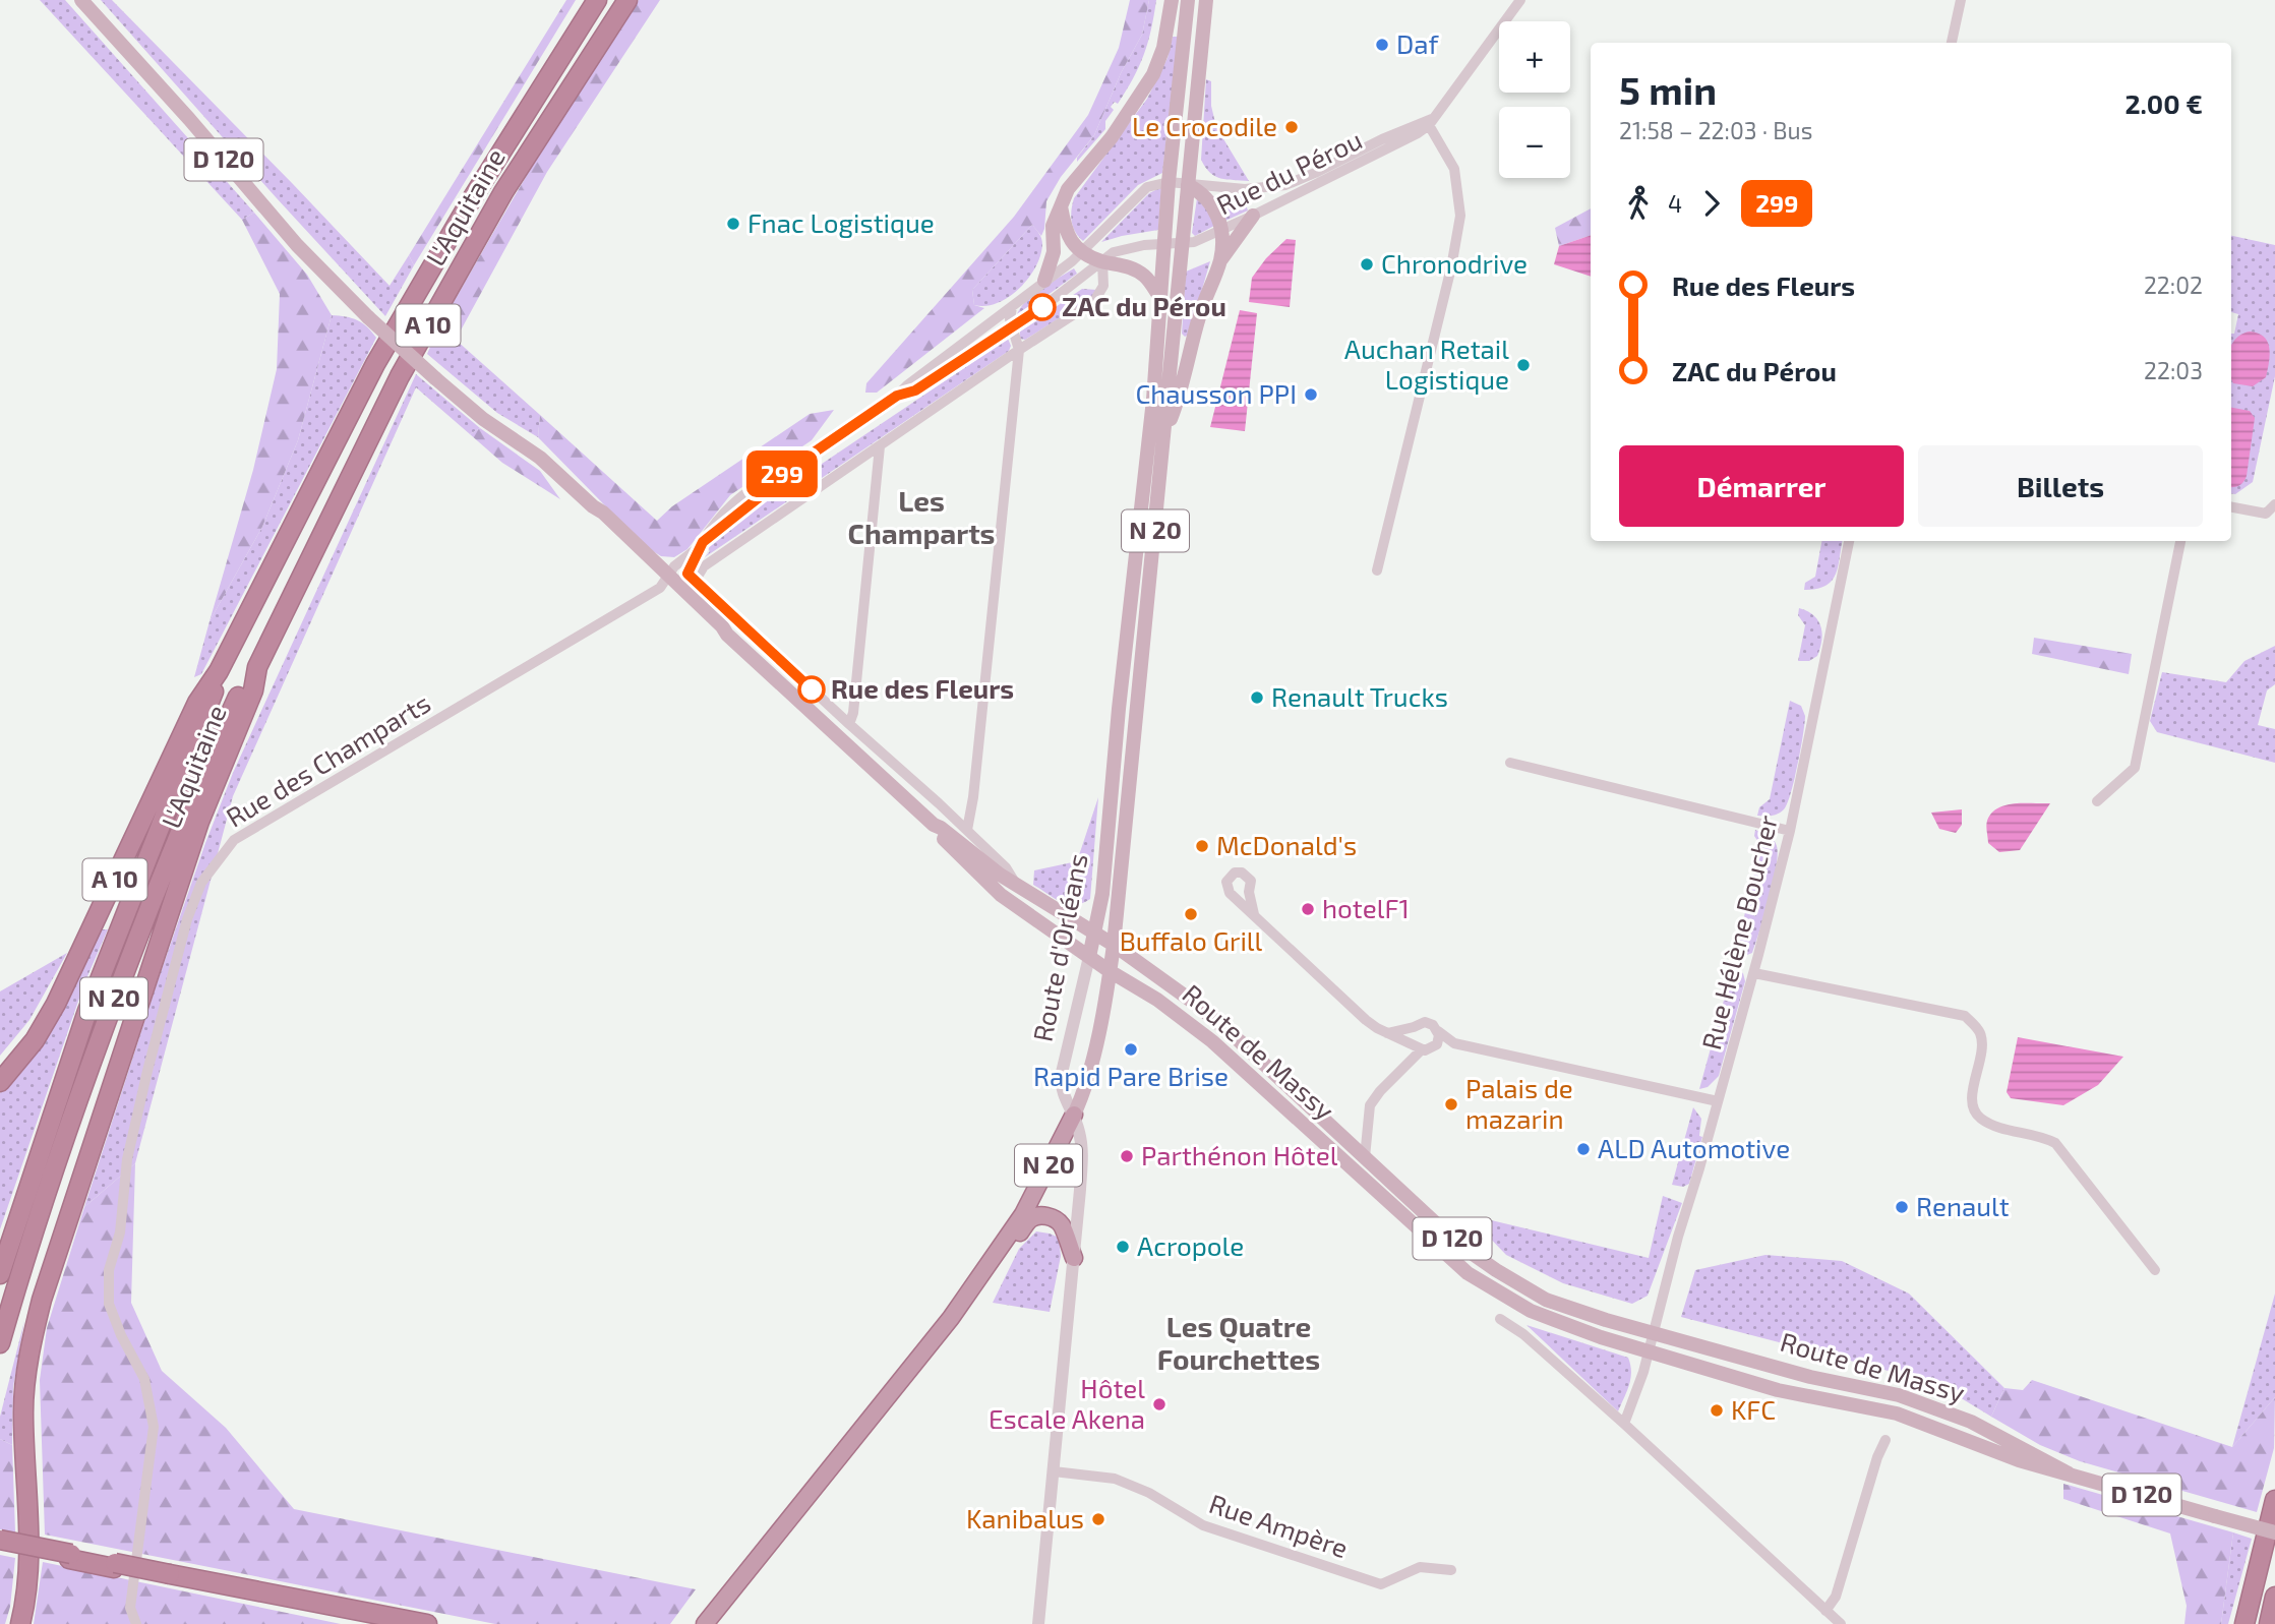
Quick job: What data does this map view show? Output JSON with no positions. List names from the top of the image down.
{
  "streets": {
    "highway": ["L'Aquitaine", "A 10", "N 20"],
    "main road": ["D 120", "Route d'Orléans", "Route de Massy"],
    "street": [
      "Rue du Pérou",
      "Rue des Champarts",
      "Rue Hélène Boucher",
      "Rue Ampère"
    ]
  },
  "crossings": [
    ["D 120", "Rue des Champarts"],
    ["D 120", "Route de Massy"],
    ["Rue du Pérou", "N 20"],
    ["Rue du Pérou", "Rue des Champarts"],
    ["L'Aquitaine", "N 20"],
    ["N 20", "Rue des Champarts"],
    ["N 20", "Route d'Orléans"],
    ["N 20", "Route de Massy"],
    ["Rue des Champarts", "Route de Massy"],
    ["Rue Hélène Boucher", "Route de Massy"],
    ["Route d'Orléans", "Route de Massy"],
    ["Route d'Orléans", "Rue Ampère"]
  ],
  "districts": ["Les Champarts", "Les Quatre Fourchettes"],
  "places": [
    "Daf",
    "Le Crocodile",
    "Fnac Logistique",
    "Chronodrive",
    "ZAC du Pérou",
    "Auchan Retail Logistique",
    "Chausson PPI",
    "Rue des Fleurs",
    "Renault Trucks",
    "McDonald's",
    "hotelF1",
    "Buffalo Grill",
    "Rapid Pare Brise",
    "Palais de mazarin",
    "ALD Automotive",
    "Parthénon Hôtel",
    "Renault",
    "Acropole",
    "Hôtel Escale Akena",
    "KFC",
    "Kanibalus"
  ],
  "lines": ["bus line 299"],
  "page": {
    "on_map": "299",
    "map_buttons": ["+", "−"],
    "heading": ["5 min", "21:58 – 22:03 · Bus", "2.00 €"],
    "legs": ["4", "299"],
    "list": [
      {
        "name": "Rue des Fleurs",
        "value": "22:02"
      },
      {
        "name": "ZAC du Pérou",
        "value": "22:03"
      }
    ],
    "buttons": ["Démarrer", "Billets"]
  }
}
